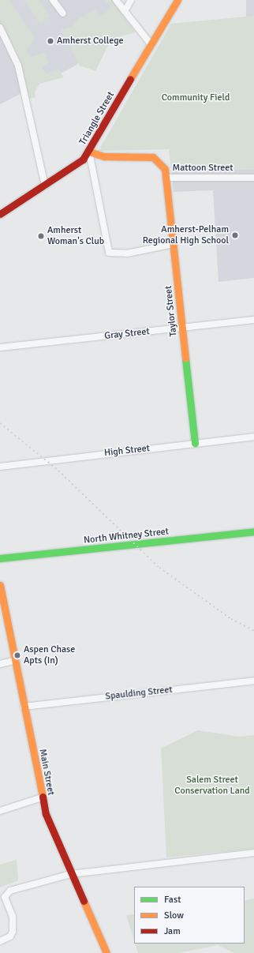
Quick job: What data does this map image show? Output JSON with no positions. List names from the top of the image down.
{
  "streets": {
    "main road": [
      "Triangle Street",
      "Mattoon Street",
      "Taylor Street",
      "North Whitney Street",
      "Main Street"
    ],
    "street": ["Gray Street", "High Street", "Spaulding Street"]
  },
  "crossings": [
    ["Triangle Street", "Mattoon Street"],
    ["Mattoon Street", "Taylor Street"],
    ["Taylor Street", "Gray Street"],
    ["Taylor Street", "High Street"],
    ["Spaulding Street", "Main Street"]
  ],
  "parks": ["Community Field", "Salem Street Conservation Land"],
  "places": [
    "Amherst College",
    "Amherst-Pelham Regional High School",
    "Amherst Woman's Club",
    "Aspen Chase Apts (In)"
  ],
  "legend": ["Fast", "Slow", "Jam"]
}
